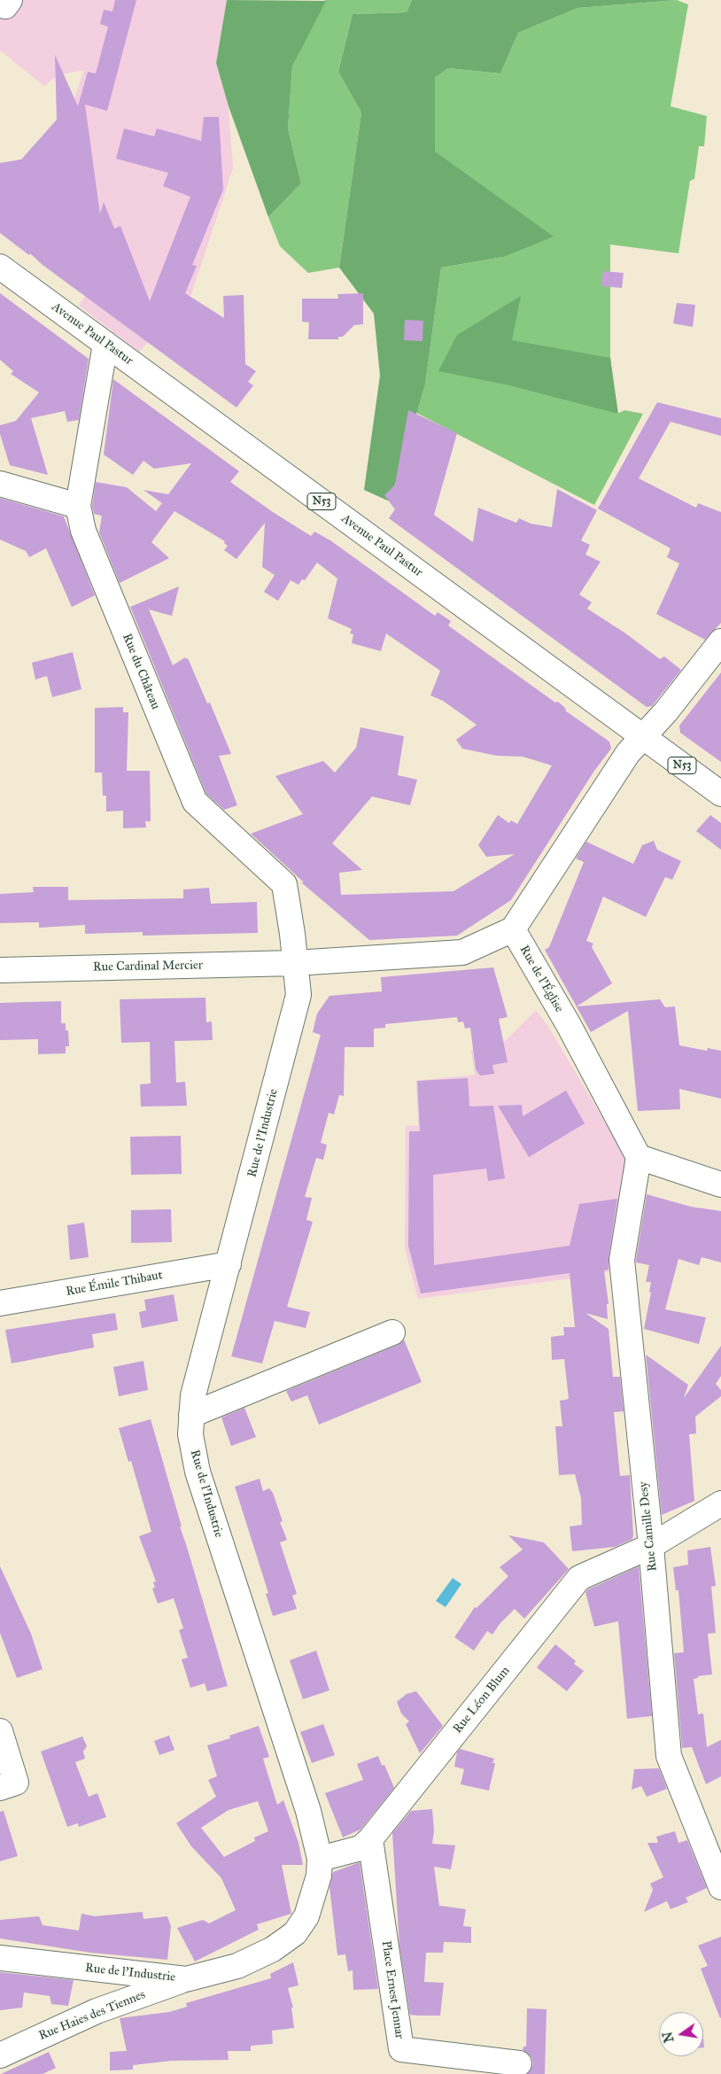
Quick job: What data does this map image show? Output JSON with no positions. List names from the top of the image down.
{
  "streets": {
    "street": [
      "Avenue Paul Pastur",
      "N53",
      "Rue du Château",
      "Rue Cardinal Mercier",
      "Rue de l'Église",
      "Rue de l'Industrie",
      "Rue Émile Thibaut",
      "Rue Camille Desy",
      "Rue Léon Blum",
      "Place Ernest Jennar",
      "Rue Haies des Tiennes"
    ]
  },
  "crossings": [
    ["Avenue Paul Pastur", "Rue du Château"],
    ["Rue du Château", "Rue Cardinal Mercier"],
    ["Rue du Château", "Rue de l'Industrie"],
    ["Rue Cardinal Mercier", "Rue de l'Industrie"],
    ["Rue de l'Église", "Rue Camille Desy"],
    ["Rue de l'Industrie", "Rue Émile Thibaut"],
    ["Rue de l'Industrie", "Rue Léon Blum"],
    ["Rue de l'Industrie", "Rue Haies des Tiennes"],
    ["Rue Camille Desy", "Rue Léon Blum"],
    ["Rue Léon Blum", "Place Ernest Jennar"]
  ],
  "north": "left"
}
